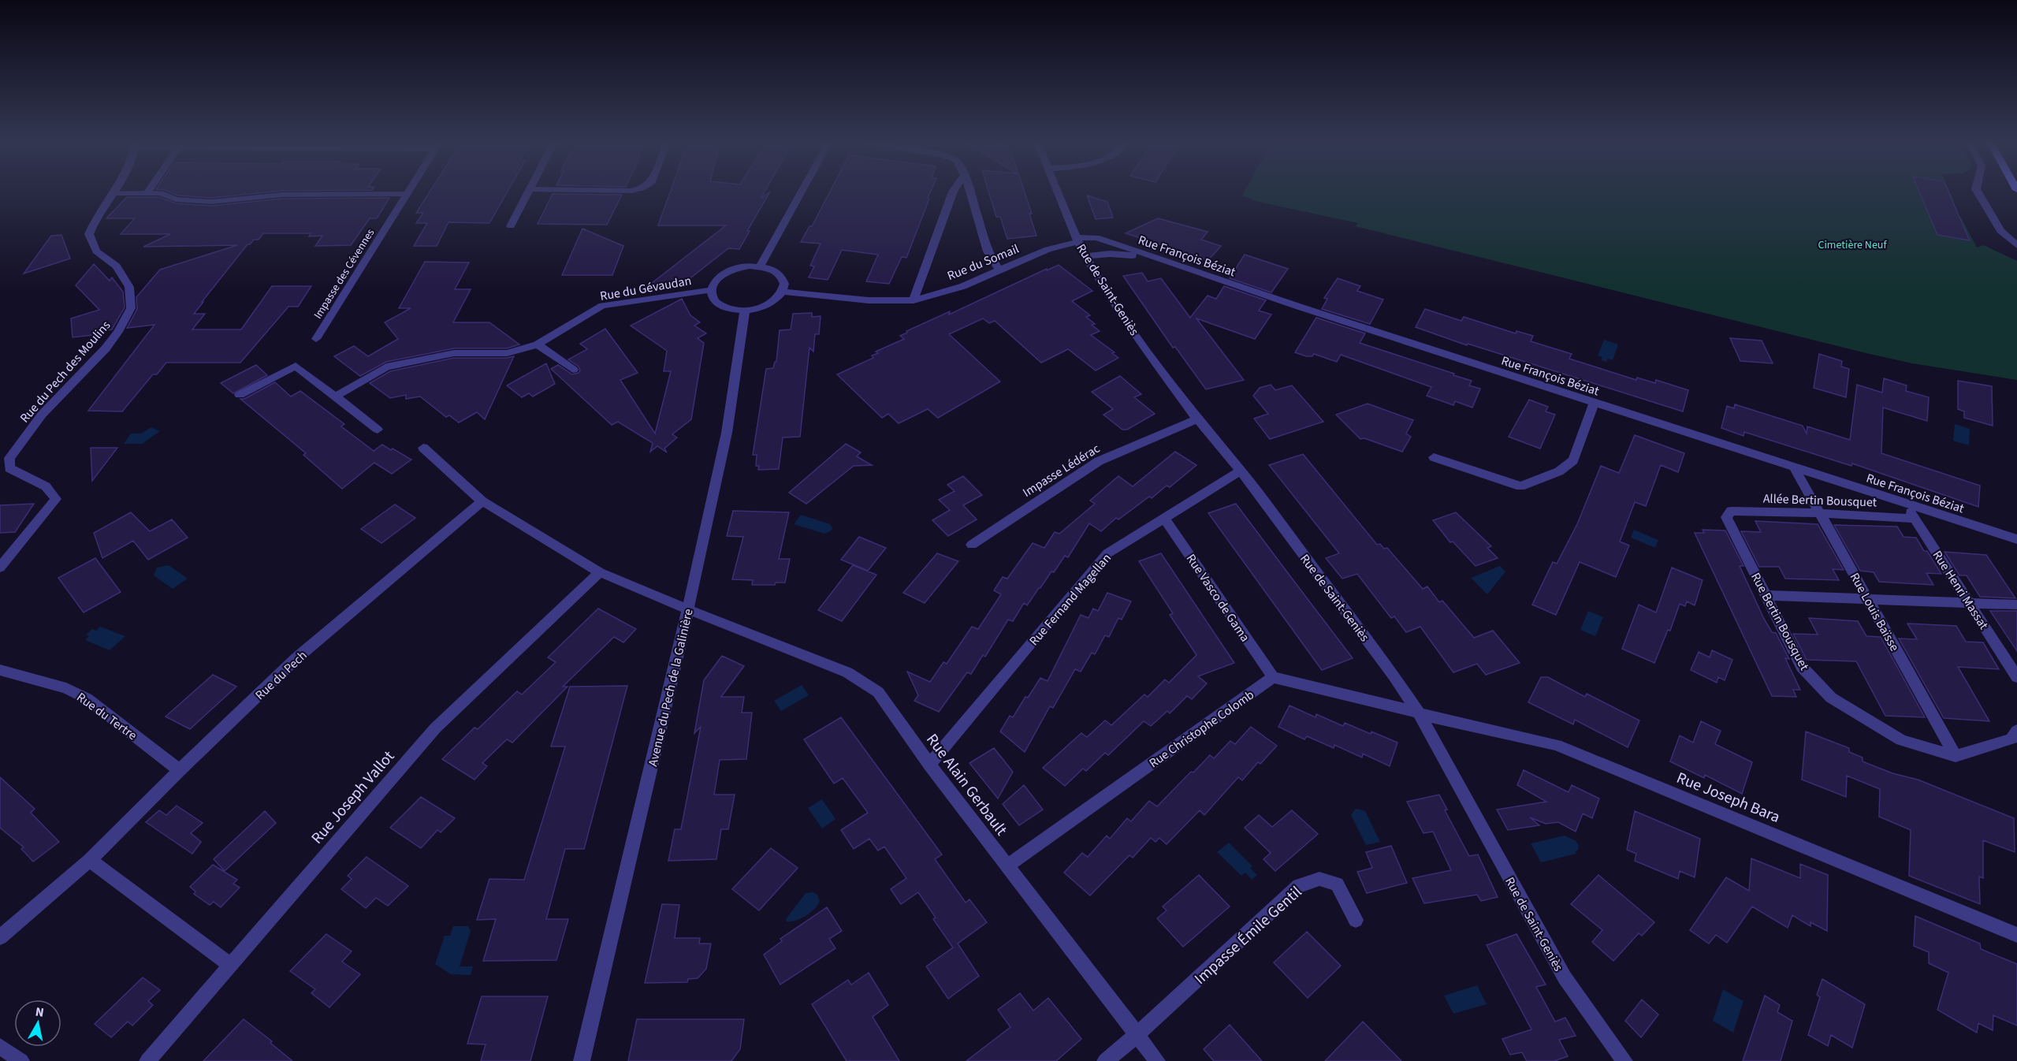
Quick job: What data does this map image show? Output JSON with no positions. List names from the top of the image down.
{
  "streets": {
    "street": [
      "Rue François Béziat",
      "Rue du Somail",
      "Impasse des Cévennes",
      "Rue du Gévaudan",
      "Rue de Saint-Geniès",
      "Rue du Pech des Moulins",
      "Impasse Lédérac",
      "Allée Bertin Bousquet",
      "Rue Henri Massat",
      "Rue Vasco de Gama",
      "Rue Fernand Magellan",
      "Rue Louis Baïsse",
      "Rue Bertin Bousquet",
      "Rue du Pech",
      "Avenue du Pech de la Galinière",
      "Rue du Tertre",
      "Rue Christophe Colomb",
      "Rue Alain Gerbault",
      "Rue Joseph Vallot",
      "Rue Joseph Bara",
      "Impasse Émile Gentil"
    ]
  },
  "crossings": [
    ["Rue François Béziat", "Rue du Somail"],
    ["Rue François Béziat", "Rue de Saint-Geniès"],
    ["Rue François Béziat", "Rue Henri Massat"],
    ["Rue François Béziat", "Rue Louis Baïsse"],
    ["Rue du Somail", "Rue du Gévaudan"],
    ["Rue du Somail", "Rue de Saint-Geniès"],
    ["Rue du Somail", "Avenue du Pech de la Galinière"],
    ["Rue du Gévaudan", "Avenue du Pech de la Galinière"],
    ["Rue de Saint-Geniès", "Impasse Lédérac"],
    ["Rue de Saint-Geniès", "Rue Fernand Magellan"],
    ["Rue de Saint-Geniès", "Rue Joseph Bara"],
    ["Allée Bertin Bousquet", "Rue Henri Massat"],
    ["Allée Bertin Bousquet", "Rue Louis Baïsse"],
    ["Allée Bertin Bousquet", "Rue Bertin Bousquet"],
    ["Rue Vasco de Gama", "Rue Fernand Magellan"],
    ["Rue Vasco de Gama", "Rue Christophe Colomb"],
    ["Rue Fernand Magellan", "Rue Alain Gerbault"],
    ["Rue Louis Baïsse", "Rue Bertin Bousquet"],
    ["Rue du Pech", "Rue du Tertre"],
    ["Avenue du Pech de la Galinière", "Rue Alain Gerbault"],
    ["Rue Christophe Colomb", "Rue Alain Gerbault"],
    ["Rue Alain Gerbault", "Impasse Émile Gentil"]
  ],
  "parks": ["Cimetière Neuf"],
  "north": "top"
}
